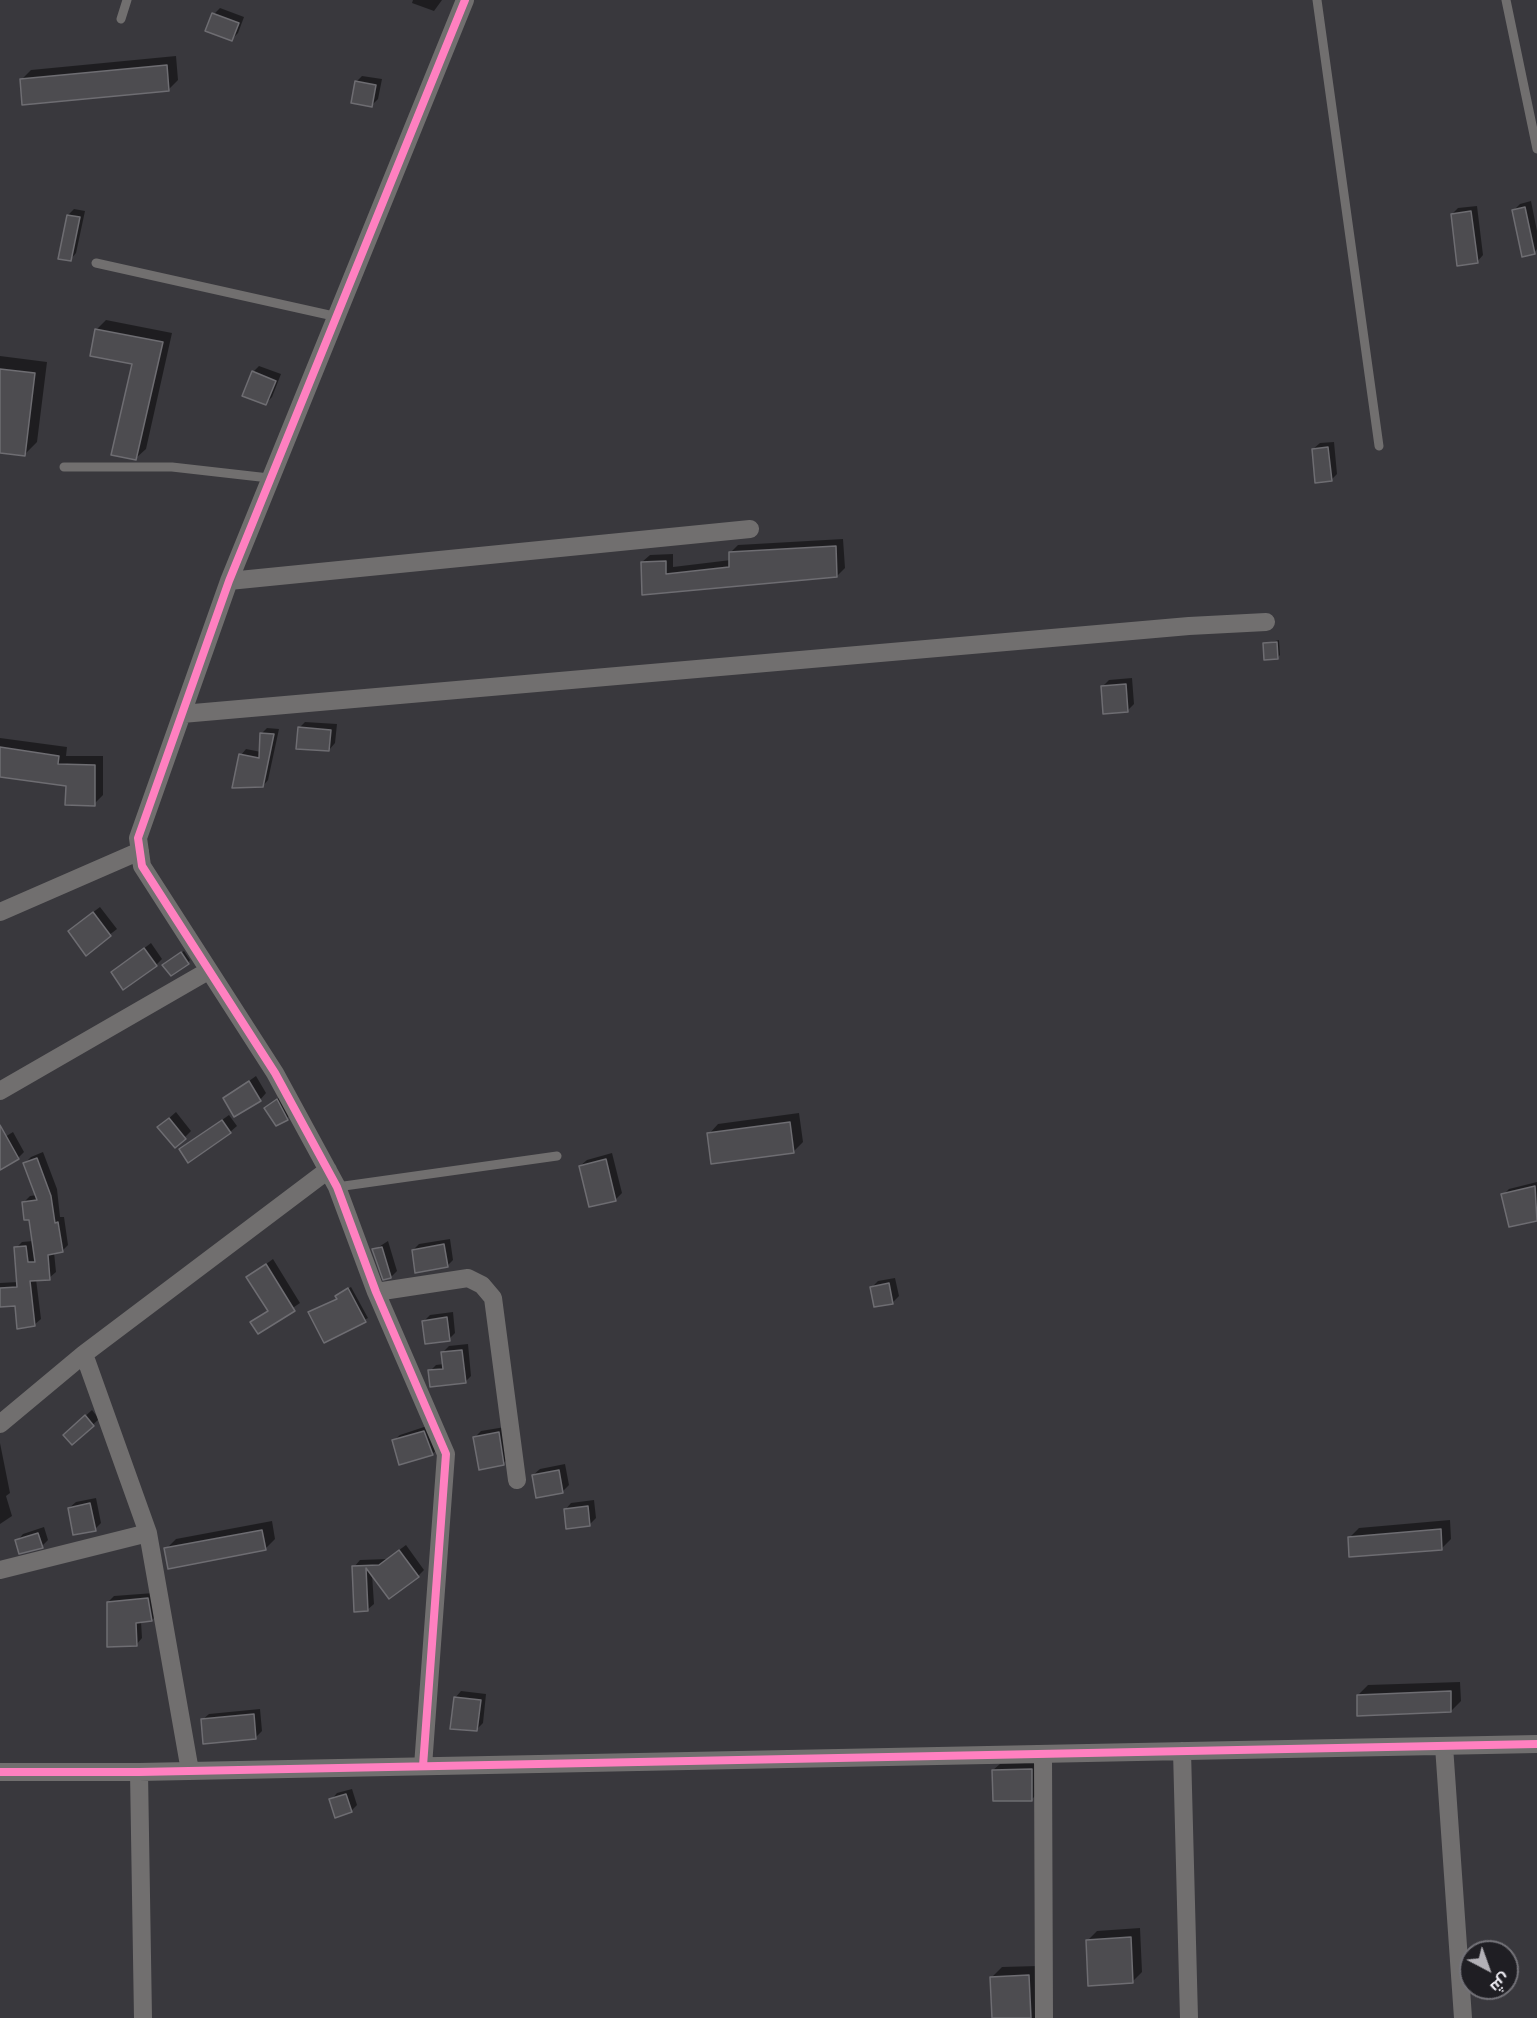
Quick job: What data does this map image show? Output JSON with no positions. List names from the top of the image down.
{
  "north": "bottom right"
}
